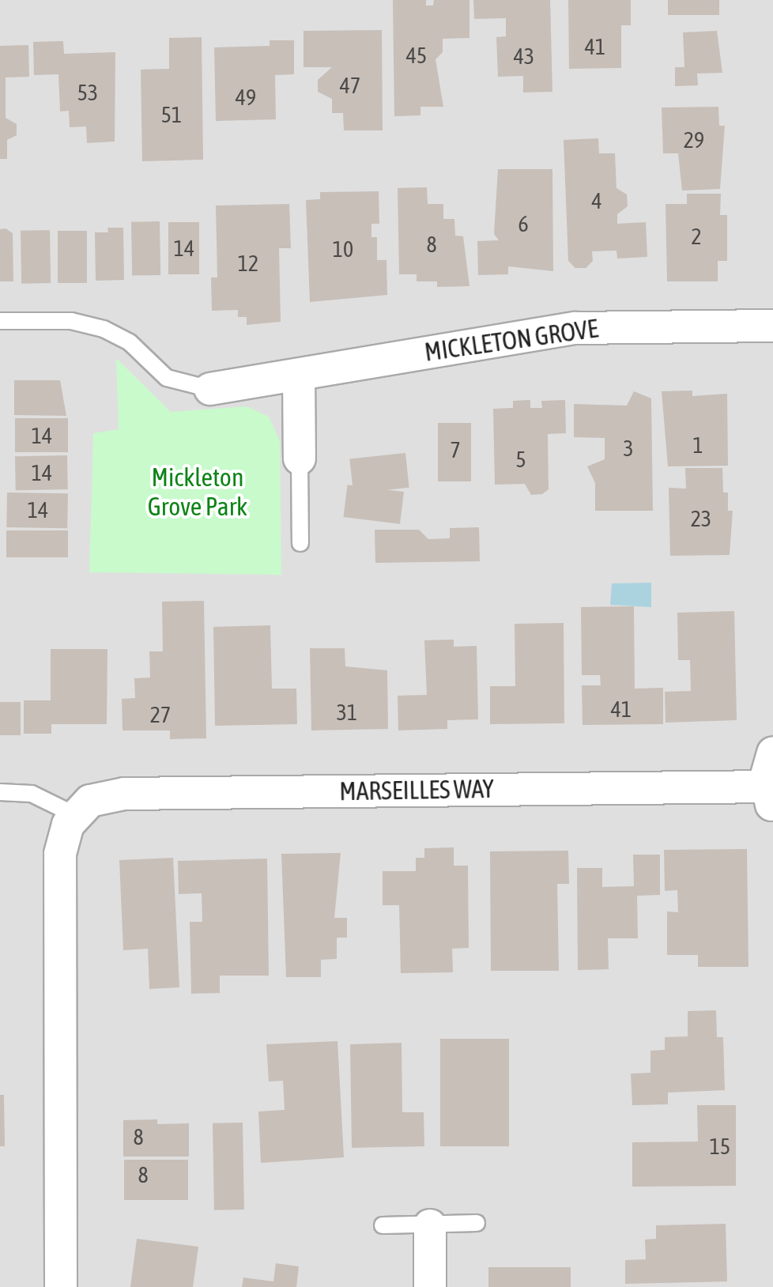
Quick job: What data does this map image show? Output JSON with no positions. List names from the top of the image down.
{
  "streets": {
    "street": ["MICKLETON GROVE", "MARSEILLES WAY"]
  },
  "parks": ["Mickleton Grove Park"],
  "house_numbers": [
    "41",
    "45",
    "43",
    "47",
    "53",
    "49",
    "51",
    "29",
    "4",
    "6",
    "2",
    "8",
    "14",
    "10",
    "12",
    "14",
    "1",
    "3",
    "7",
    "5",
    "14",
    "14",
    "23",
    "41",
    "31",
    "27",
    "8",
    "15",
    "8"
  ]
}
